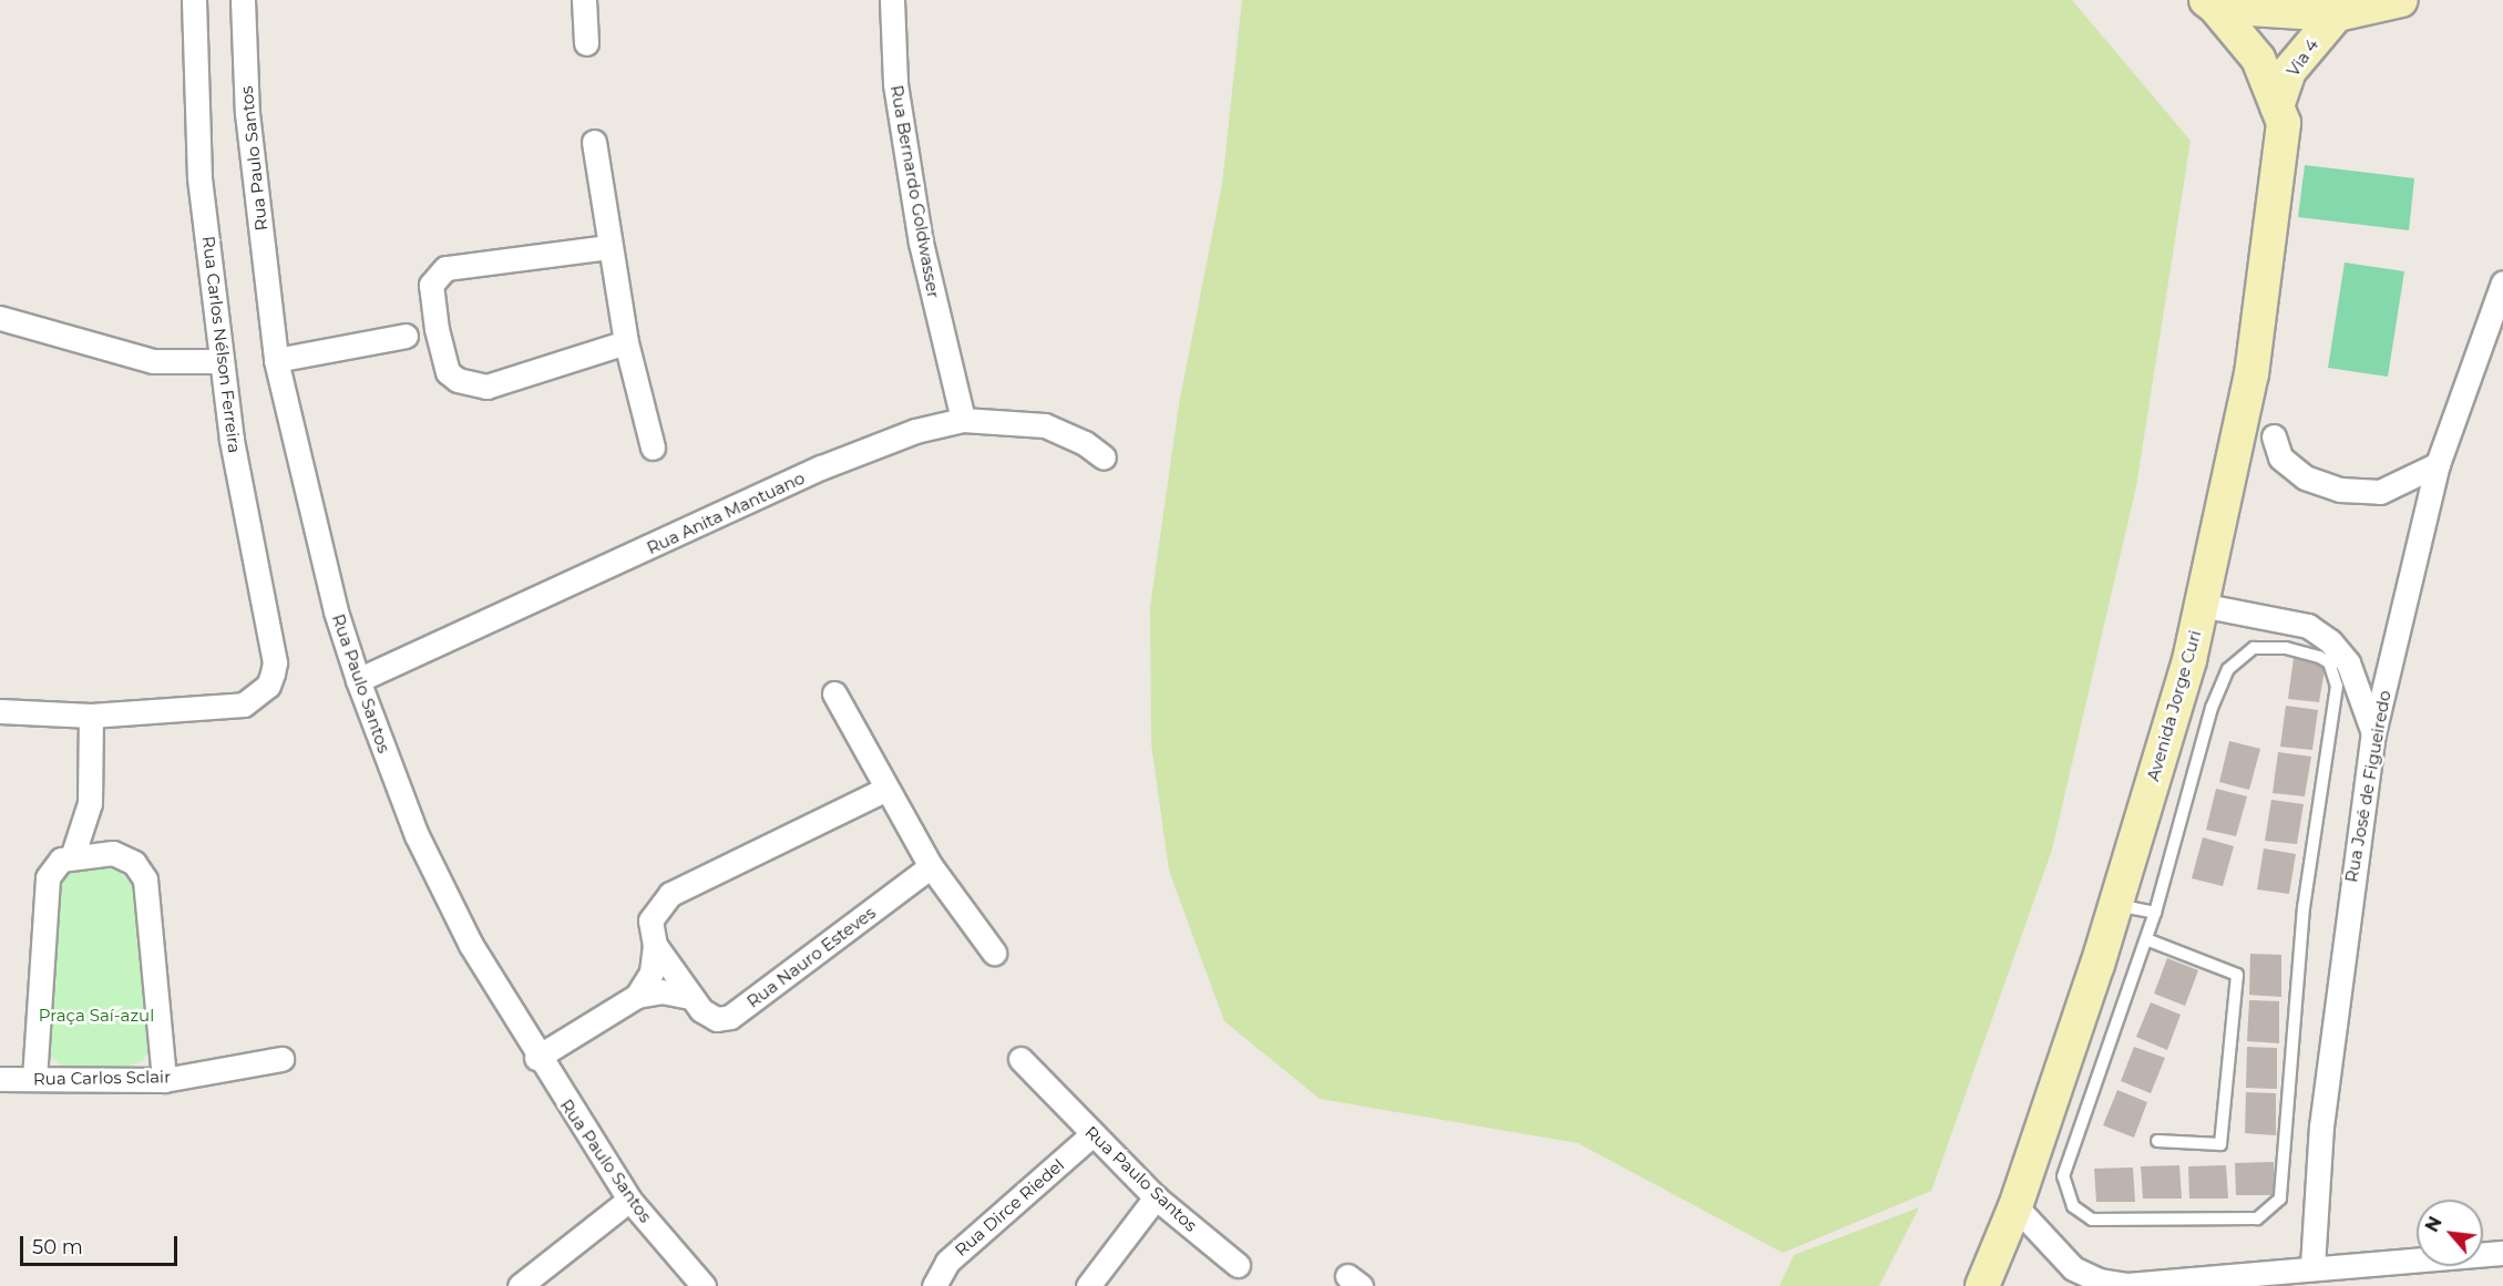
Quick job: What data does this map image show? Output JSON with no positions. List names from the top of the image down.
{
  "streets": {
    "street": [
      "Via 4",
      "Rua Paulo Santos",
      "Rua Bernardo Goldwasser",
      "Rua Carlos Nélson Ferreira",
      "Rua Anita Mantuano",
      "Avenida Jorge Curi",
      "Rua José de Figueiredo",
      "Rua Nauro Esteves",
      "Rua Carlos Sclair",
      "Rua Dirce Riedel"
    ]
  },
  "crossings": [
    ["Via 4", "Avenida Jorge Curi"],
    ["Rua Paulo Santos", "Rua Anita Mantuano"],
    ["Rua Paulo Santos", "Rua Dirce Riedel"],
    ["Rua Bernardo Goldwasser", "Rua Anita Mantuano"]
  ],
  "parks": ["Praça Saí-azul"],
  "scale_bar": "50 m",
  "north": "top left"
}
